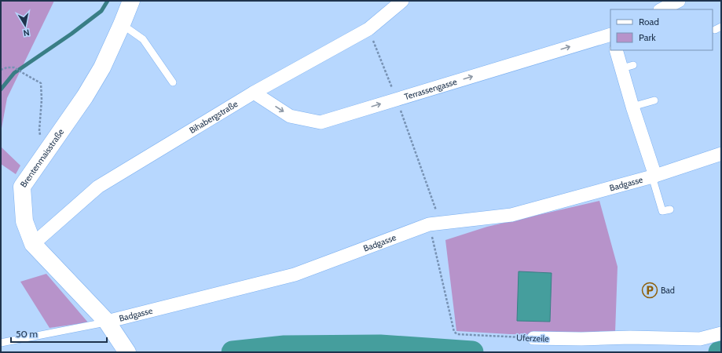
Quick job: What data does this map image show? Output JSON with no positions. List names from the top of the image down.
{
  "streets": {
    "street": [
      "Terrassengasse",
      "Bihabergstraße",
      "Brentenmaisstraße",
      "Badgasse",
      "Uferzeile"
    ]
  },
  "crossings": [
    ["Terrassengasse", "Bihabergstraße"],
    ["Bihabergstraße", "Brentenmaisstraße"],
    ["Brentenmaisstraße", "Badgasse"],
    ["Badgasse", "Uferzeile"]
  ],
  "one_way": ["Terrassengasse"],
  "places": {
    "parking": ["Bad"]
  },
  "legend": ["Road", "Park"],
  "scale_bar": "50 m",
  "north": "bottom"
}
